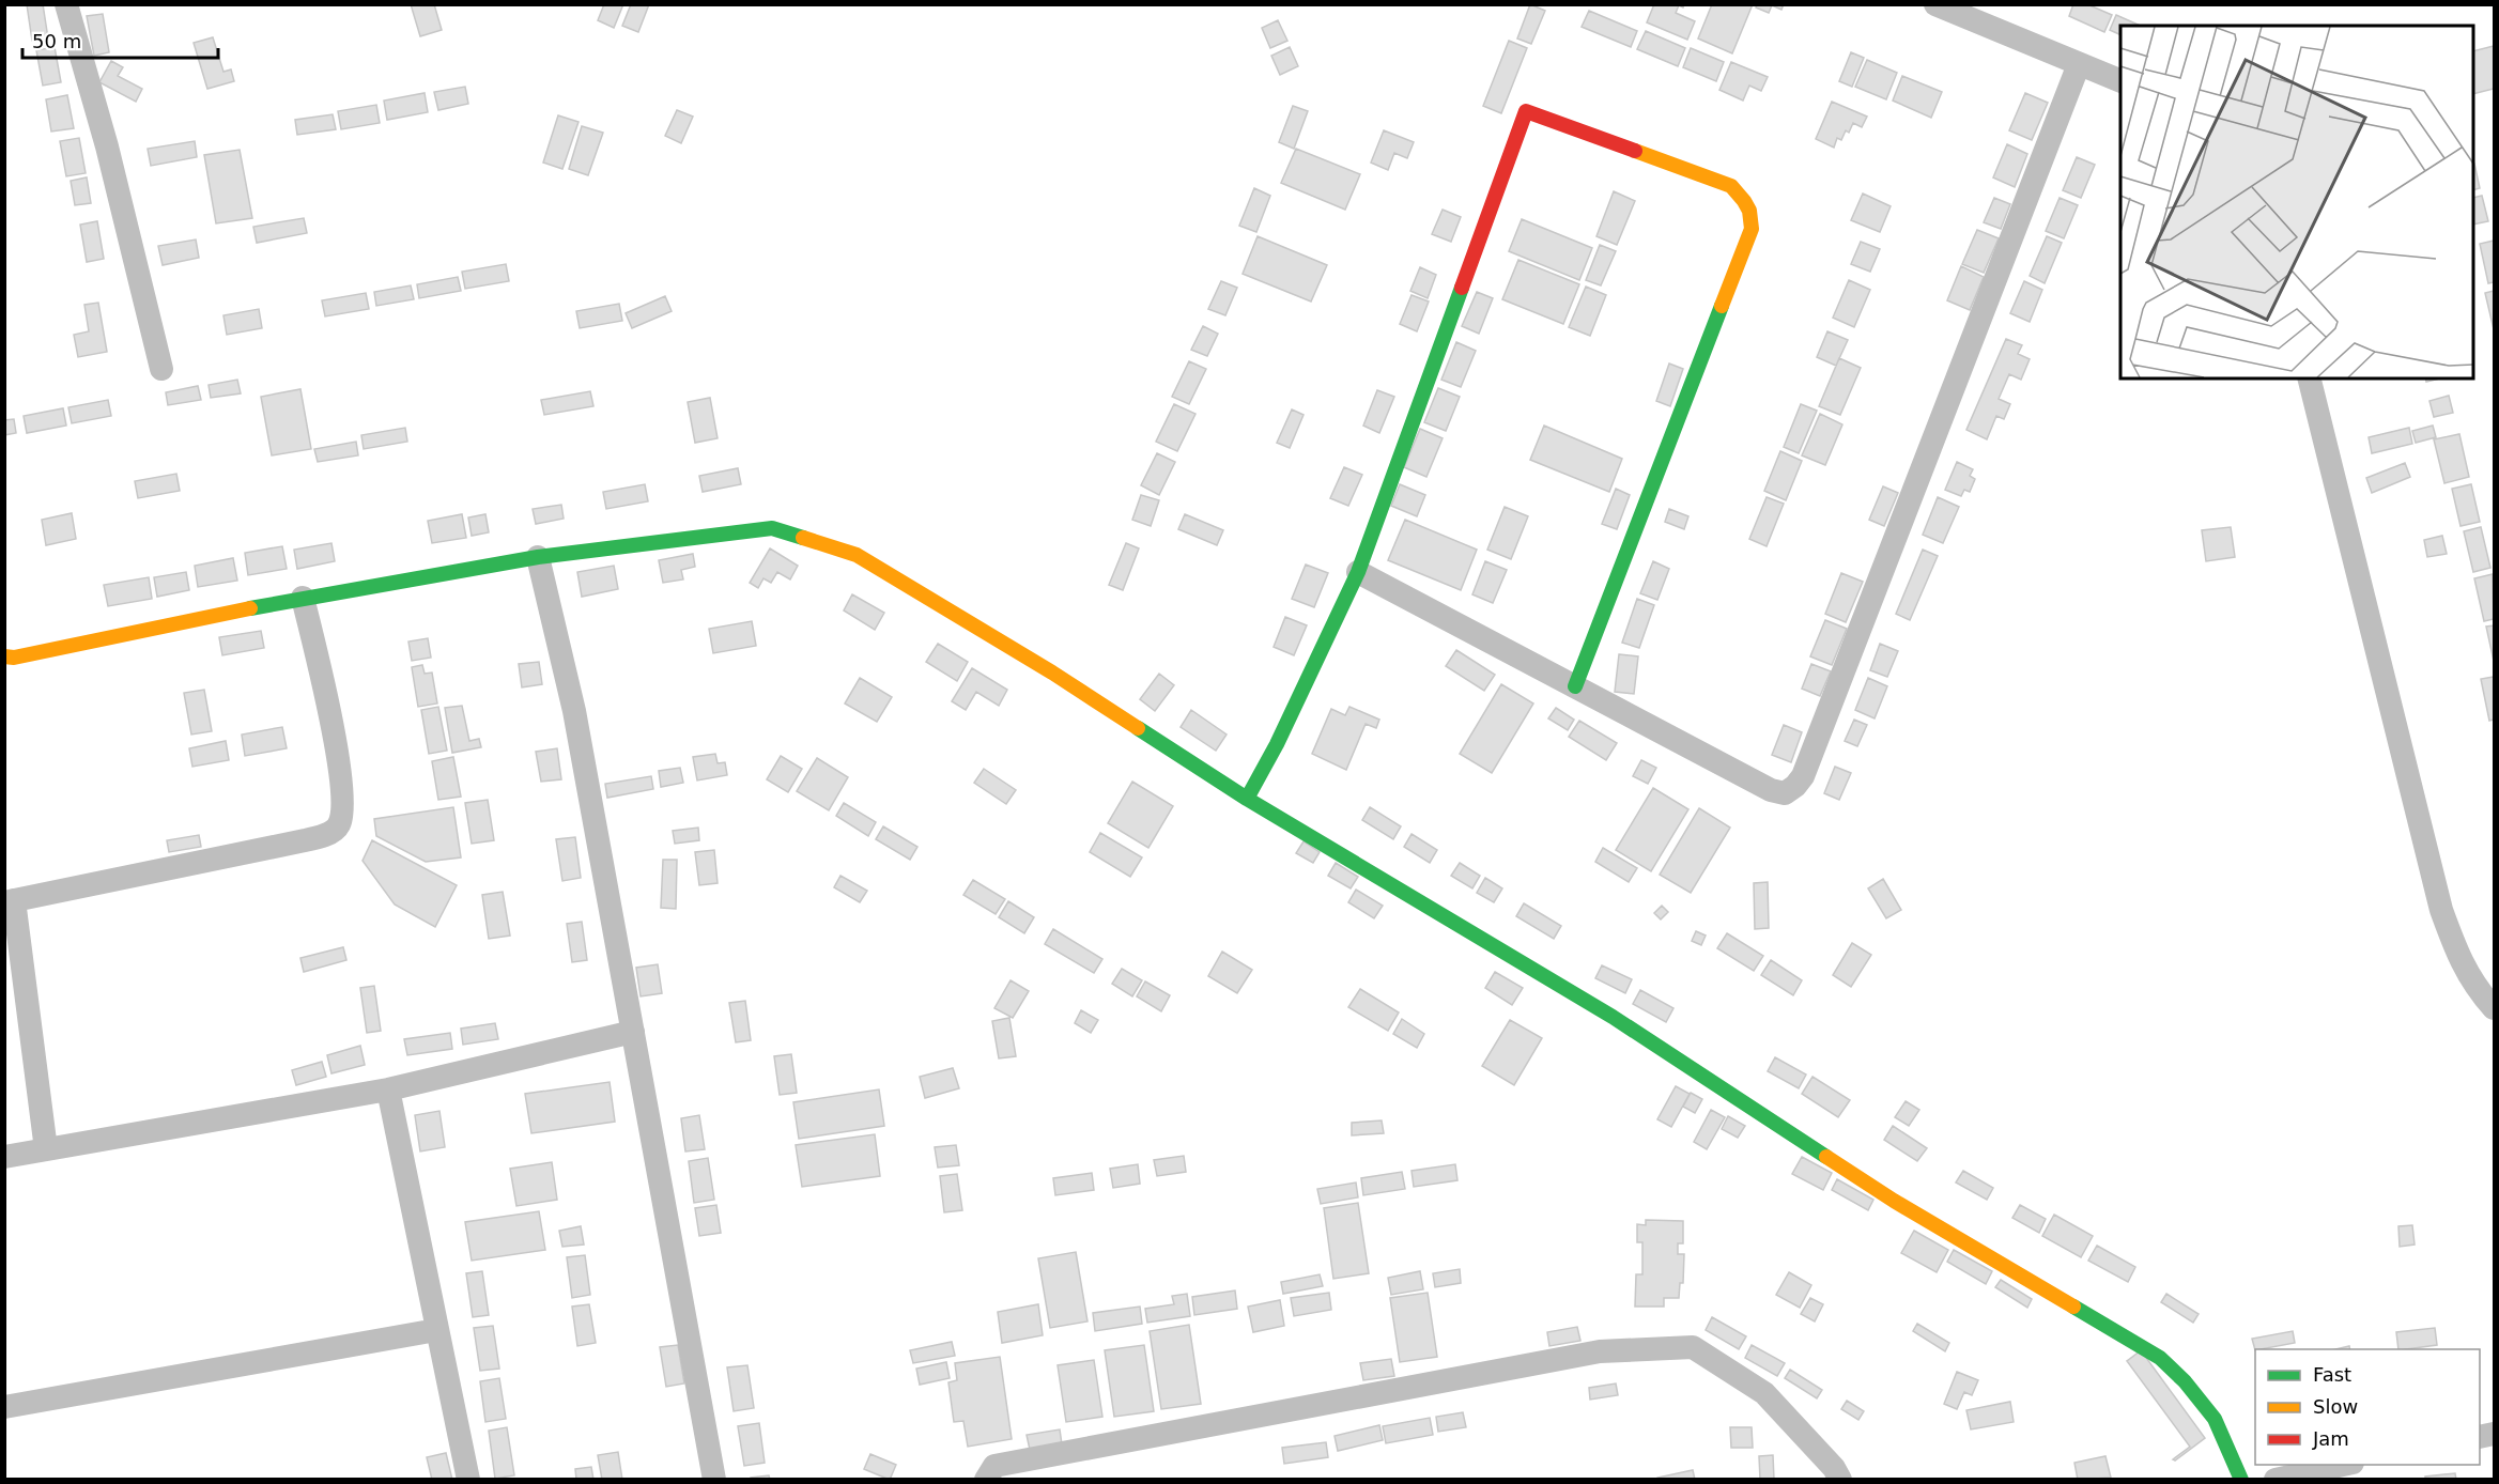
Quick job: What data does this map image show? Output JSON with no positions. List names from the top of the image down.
{
  "legend": ["Fast", "Slow", "Jam"],
  "scale_bar": "50 m"
}
